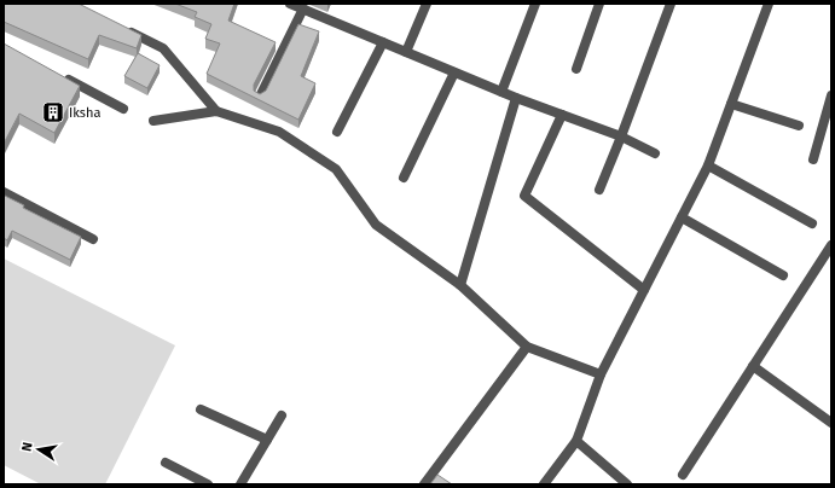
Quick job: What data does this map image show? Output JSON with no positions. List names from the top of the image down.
{
  "places": {
    "building": ["Iksha"]
  },
  "north": "left"
}
